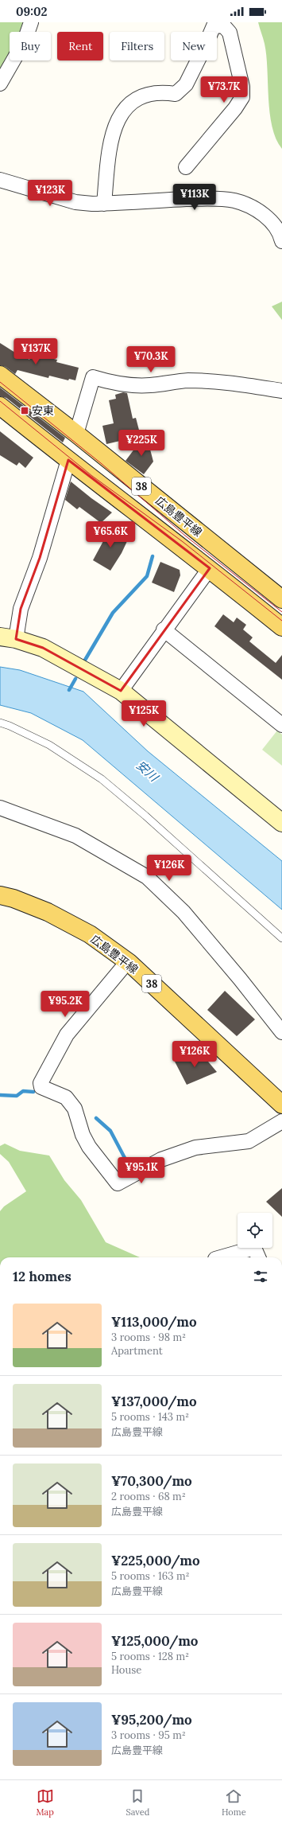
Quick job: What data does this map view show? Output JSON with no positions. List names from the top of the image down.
{
  "streets": {
    "main road": ["38", "広島豊平線"]
  },
  "water": ["安川"],
  "places": {
    "transit": ["安東"]
  },
  "page": {
    "status": "09:02",
    "chip": [
      "Buy",
      "Rent",
      "Filters",
      "New"
    ],
    "price": [
      "¥73.7K",
      "¥123K",
      "¥113K",
      "¥137K",
      "¥70.3K",
      "¥225K",
      "¥65.6K",
      "¥125K",
      "¥126K",
      "¥95.2K",
      "¥126K",
      "¥95.1K"
    ],
    "heading": "12 homes",
    "list": [
      {
        "name": "¥113,000/mo",
        "note": "3 rooms · 98 m² · Apartment"
      },
      {
        "name": "¥137,000/mo",
        "note": "5 rooms · 143 m² · 広島豊平線"
      },
      {
        "name": "¥70,300/mo",
        "note": "2 rooms · 68 m² · 広島豊平線"
      },
      {
        "name": "¥225,000/mo",
        "note": "5 rooms · 163 m² · 広島豊平線"
      },
      {
        "name": "¥125,000/mo",
        "note": "5 rooms · 128 m² · House"
      },
      {
        "name": "¥95,200/mo",
        "note": "3 rooms · 95 m² · 広島豊平線"
      }
    ],
    "tabs": ["Map", "Saved", "Home"]
  }
}
